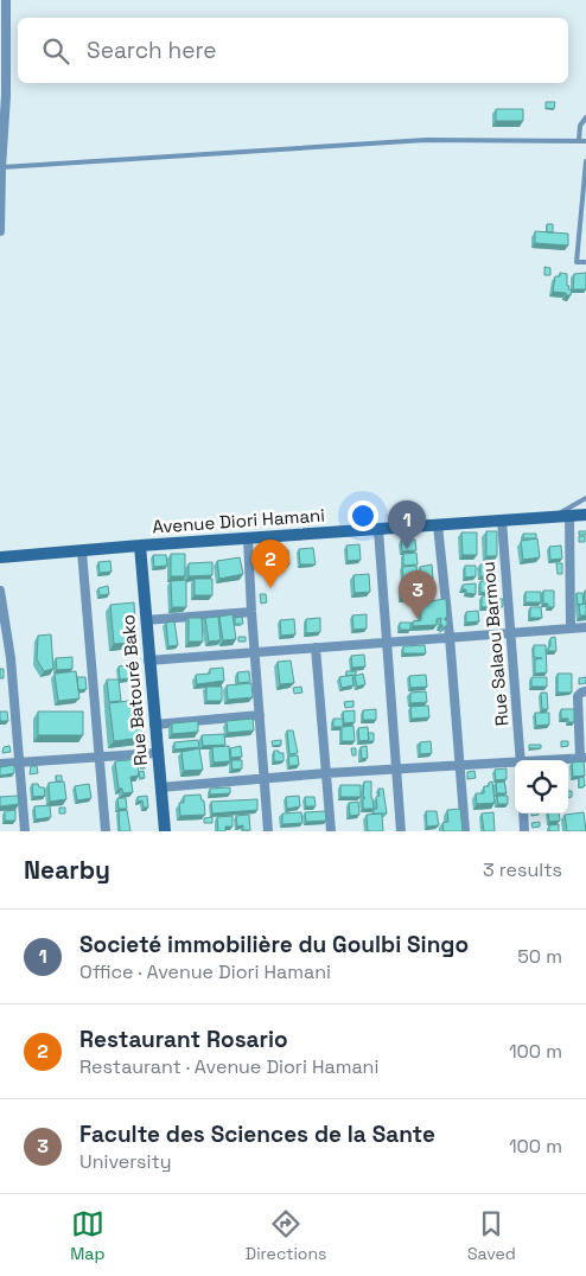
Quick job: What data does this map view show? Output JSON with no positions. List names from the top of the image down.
{
  "streets": {
    "main road": ["Avenue Diori Hamani", "Rue Batouré Bako"],
    "street": ["Rue Salaou Barmou"]
  },
  "crossings": [
    ["Avenue Diori Hamani", "Rue Salaou Barmou"],
    ["Avenue Diori Hamani", "Rue Batouré Bako"]
  ],
  "page": {
    "search": "Search here",
    "pins": ["1", "2", "3"],
    "heading": ["Nearby", "3 results"],
    "list": [
      {
        "mark": "1",
        "name": "Societé immobilière du Goulbi Singo",
        "note": "Office · Avenue Diori Hamani",
        "value": "50 m"
      },
      {
        "mark": "2",
        "name": "Restaurant Rosario",
        "note": "Restaurant · Avenue Diori Hamani",
        "value": "100 m"
      },
      {
        "mark": "3",
        "name": "Faculte des Sciences de la Sante",
        "note": "University",
        "value": "100 m"
      }
    ],
    "nav": ["Map", "Directions", "Saved"]
  }
}
